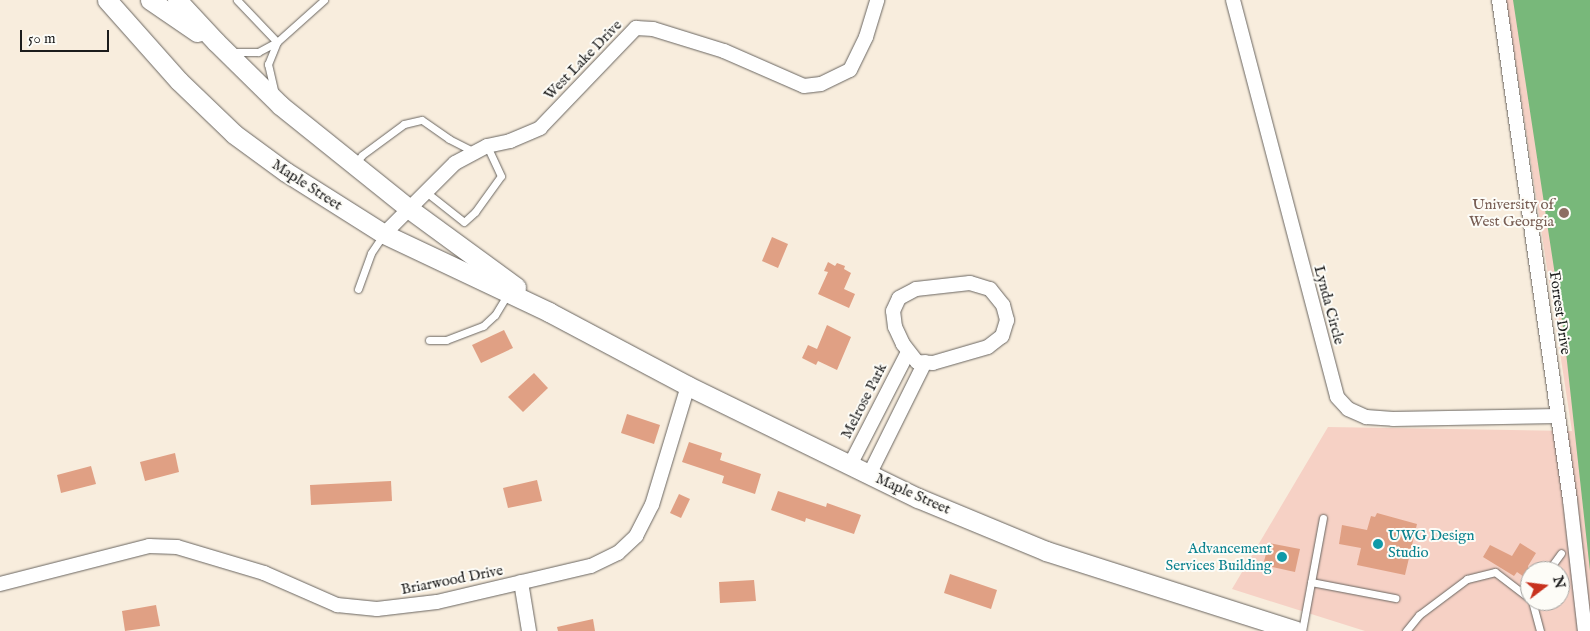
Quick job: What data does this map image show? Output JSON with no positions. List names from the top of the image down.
{
  "streets": {
    "main road": ["Maple Street"],
    "street": [
      "West Lake Drive",
      "Lynda Circle",
      "Forrest Drive",
      "Melrose Park",
      "Briarwood Drive"
    ]
  },
  "crossings": [
    ["West Lake Drive", "Maple Street"],
    ["Maple Street", "Melrose Park"],
    ["Maple Street", "Briarwood Drive"],
    ["Lynda Circle", "Forrest Drive"]
  ],
  "places": ["University of West Georgia", "UWG Design Studio", "Advancement Services Building"],
  "scale_bar": "50 m",
  "north": "right"
}
